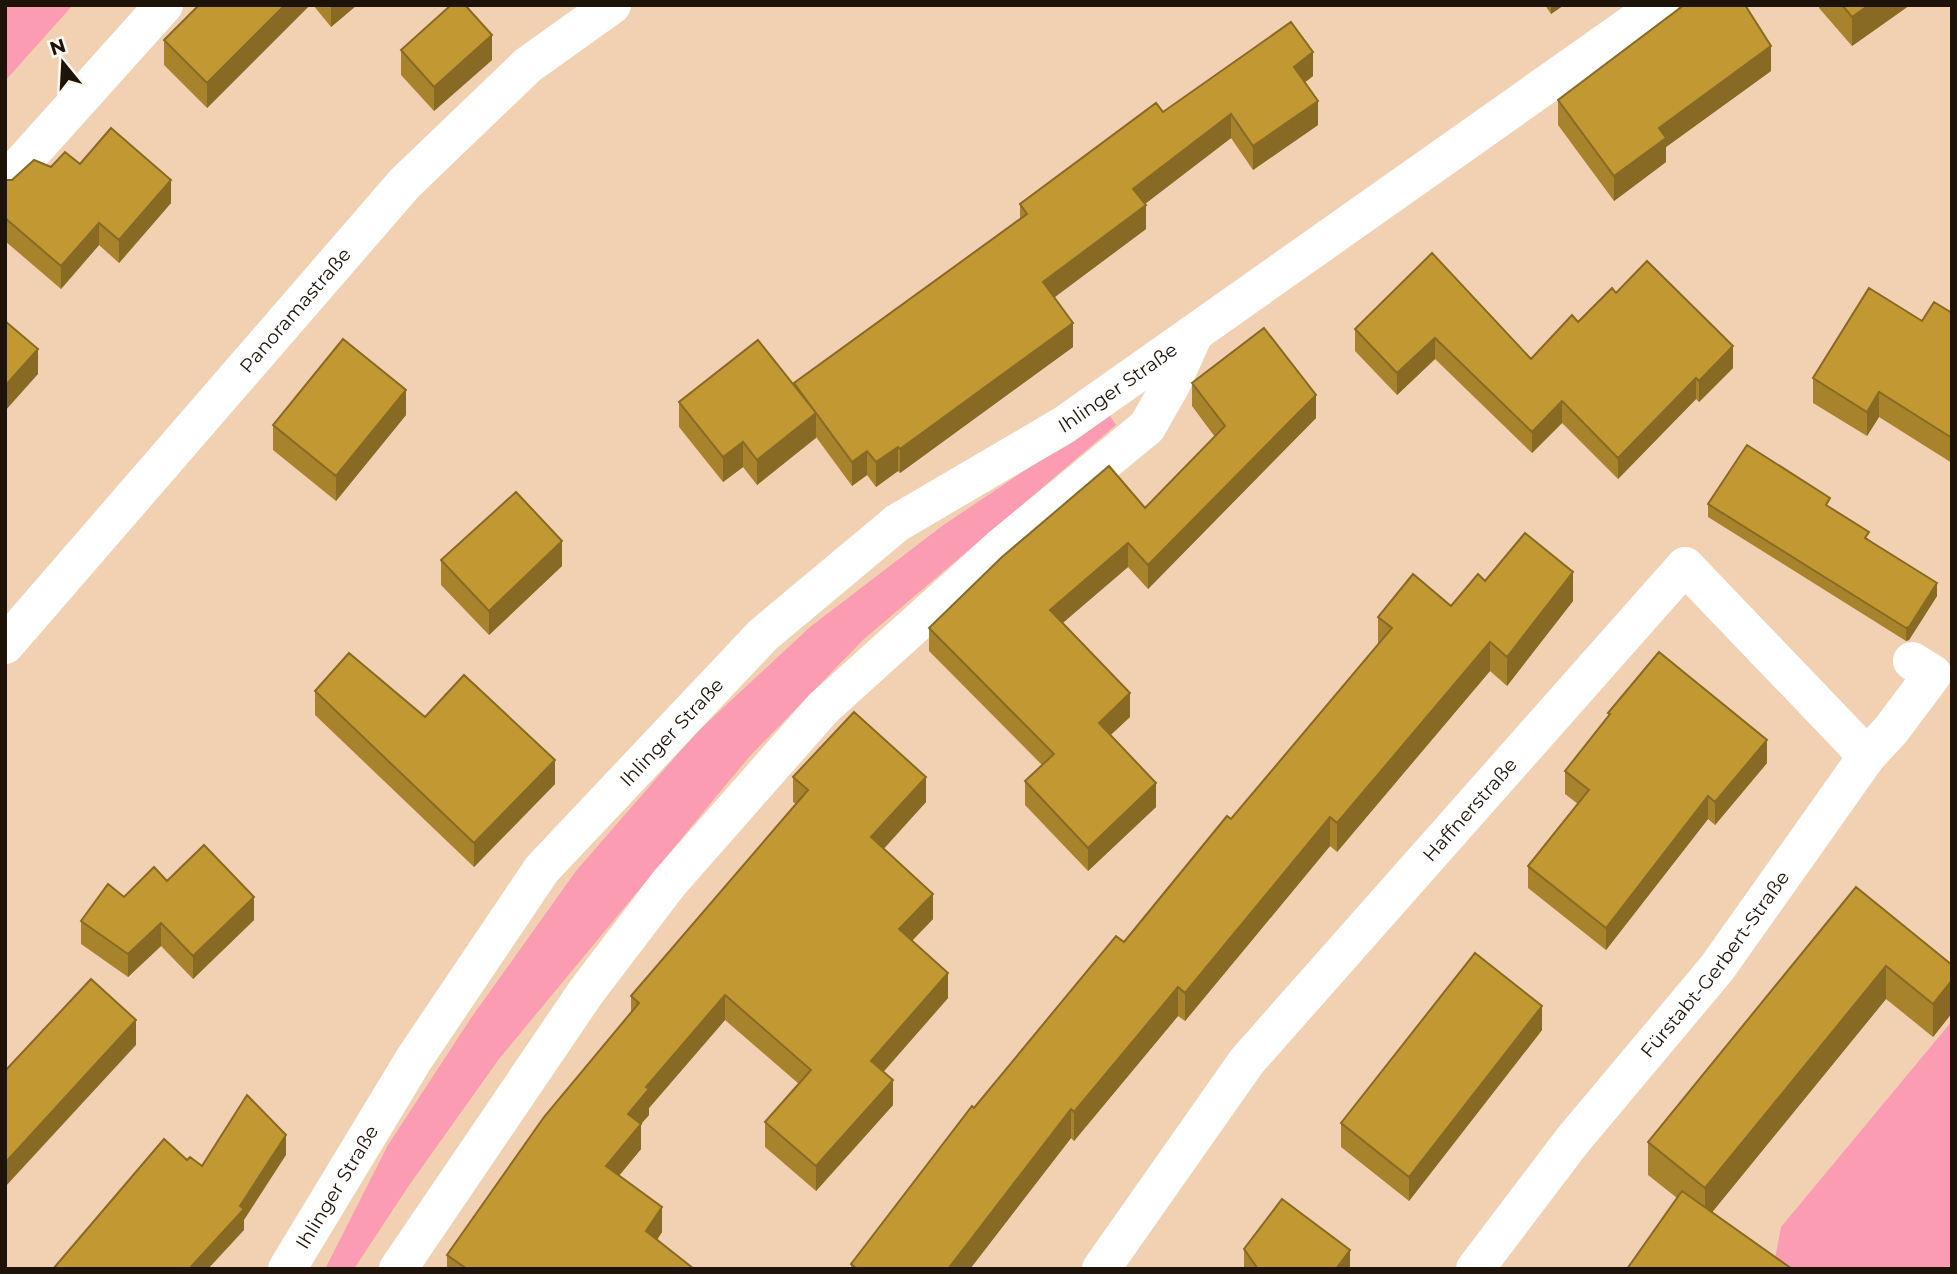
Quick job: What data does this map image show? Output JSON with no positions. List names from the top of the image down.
{
  "streets": {
    "street": [
      "Panoramastraße",
      "Ihlinger Straße",
      "Haffnerstraße",
      "Fürstabt-Gerbert-Straße"
    ]
  },
  "crossings": [
    ["Haffnerstraße", "Fürstabt-Gerbert-Straße"]
  ],
  "north": "top"
}
